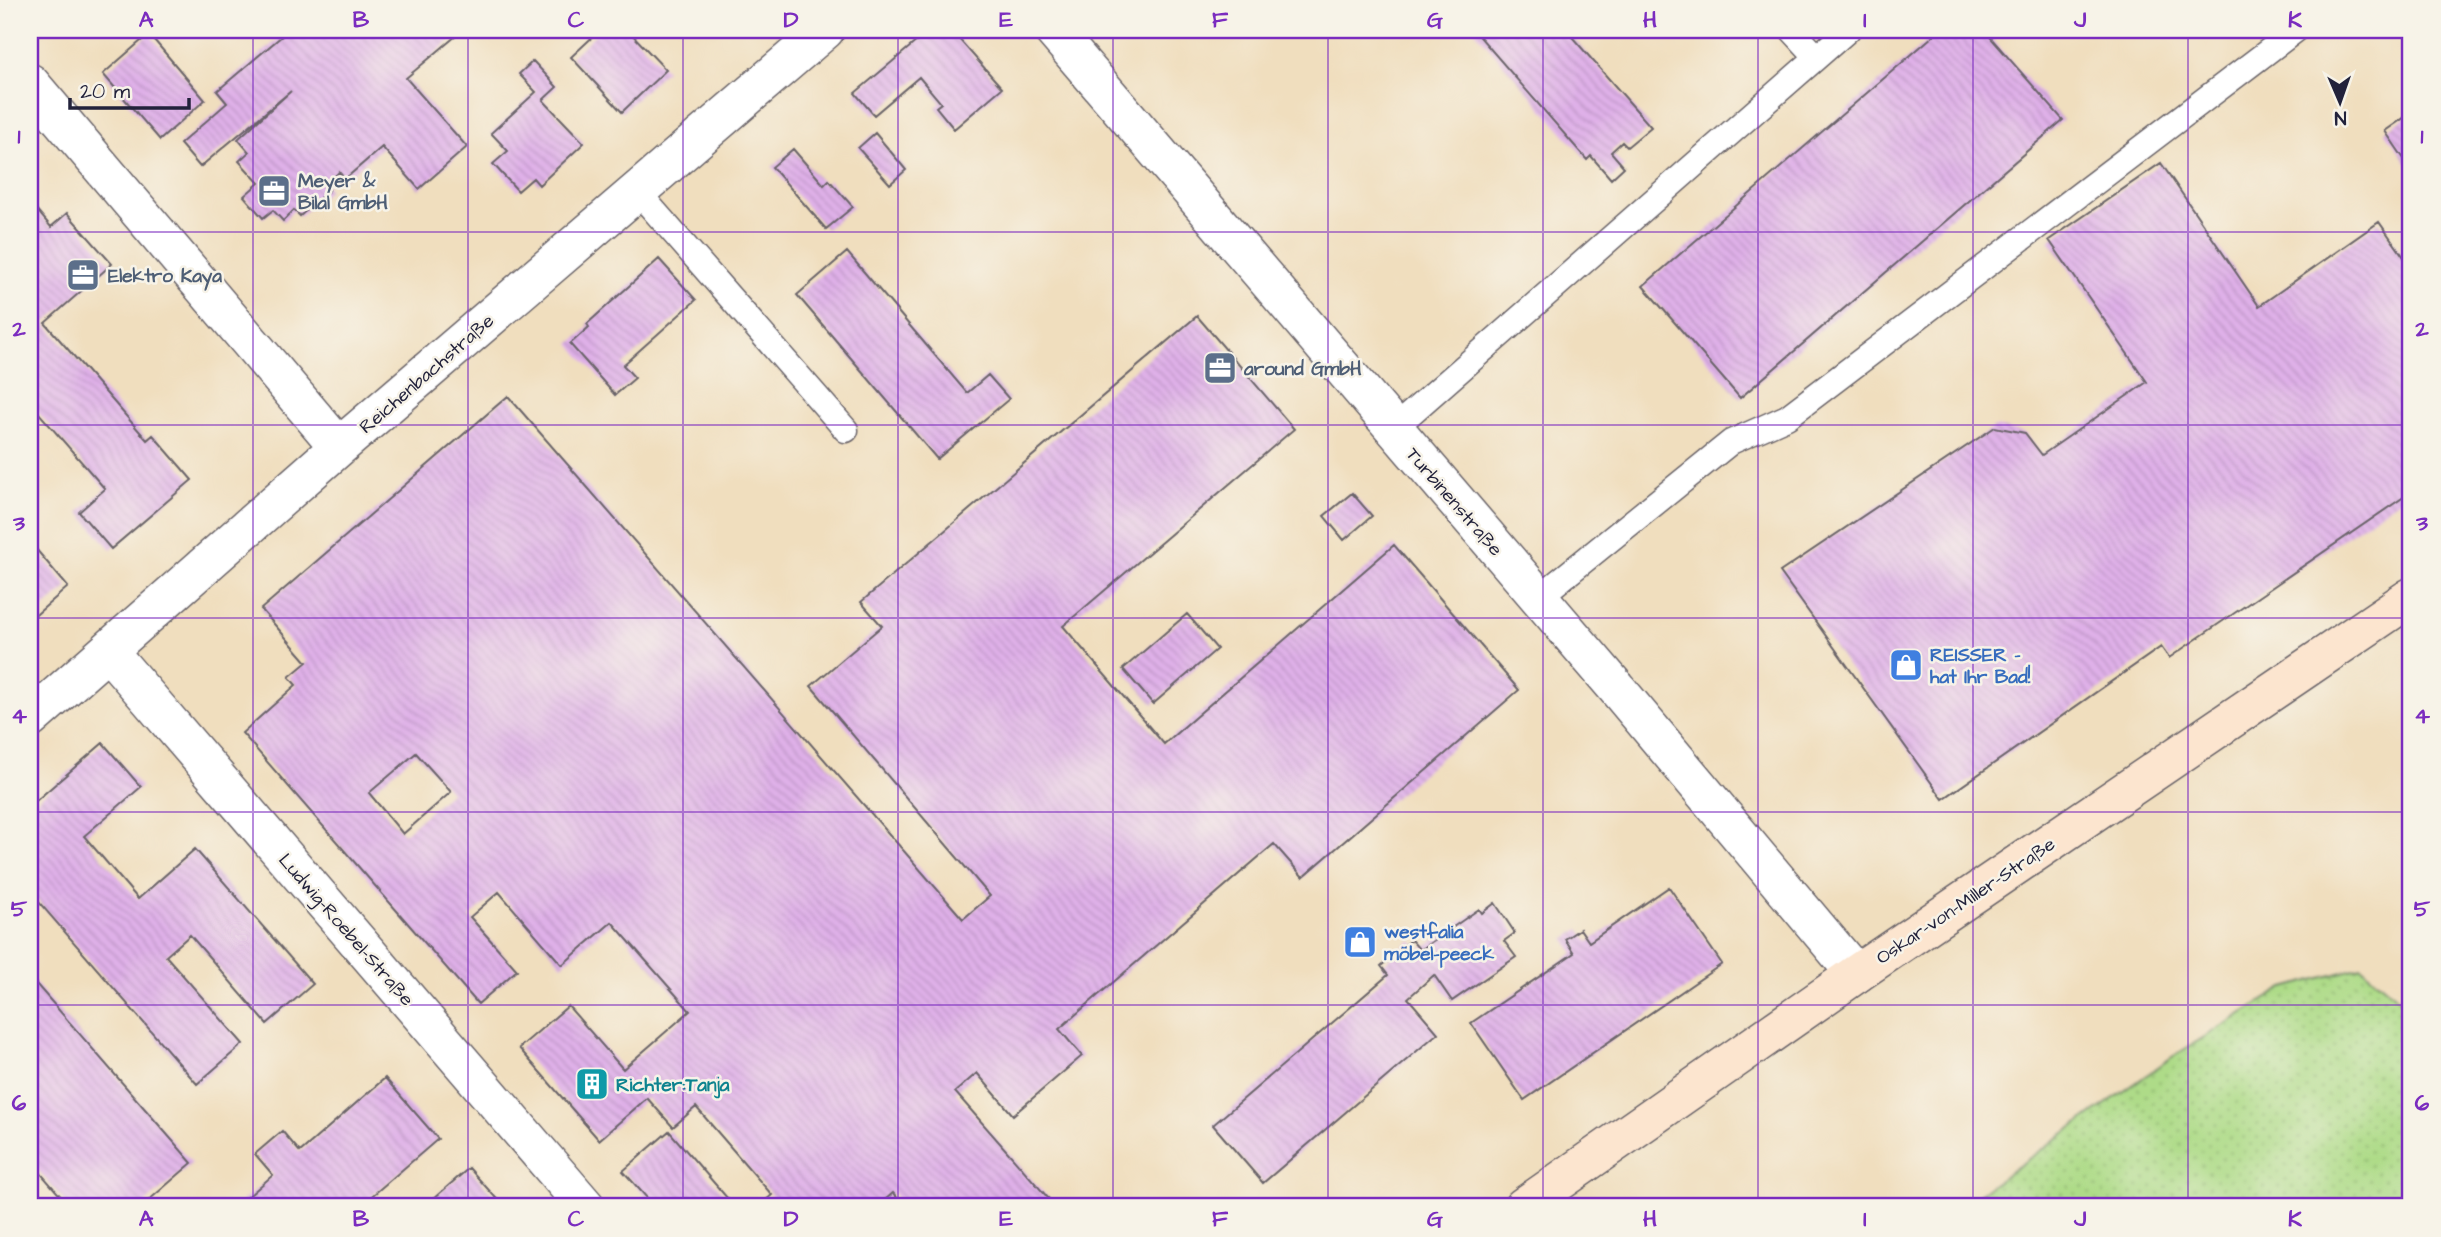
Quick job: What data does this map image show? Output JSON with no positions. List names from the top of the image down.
{
  "streets": {
    "main road": ["Oskar-von-Miller-Straße"],
    "street": ["Reichenbachstraße", "Turbinenstraße", "Ludwig-Roebel-Straße"]
  },
  "crossings": [
    ["Reichenbachstraße", "Ludwig-Roebel-Straße"],
    ["Turbinenstraße", "Oskar-von-Miller-Straße"]
  ],
  "places": {
    "office": ["Meyer & Bilal GmbH", "Elektro Kaya", "around GmbH"],
    "shop": ["REISSER - hat Ihr Bad!", "westfalia möbel-peeck"],
    "building": ["Richter:Tanja"]
  },
  "scale_bar": "20 m",
  "north": "bottom",
  "grid": {
    "columns": [
      "A",
      "B",
      "C",
      "D",
      "E",
      "F",
      "G",
      "H",
      "I",
      "J",
      "K"
    ],
    "rows": [
      "1",
      "2",
      "3",
      "4",
      "5",
      "6"
    ]
  }
}
